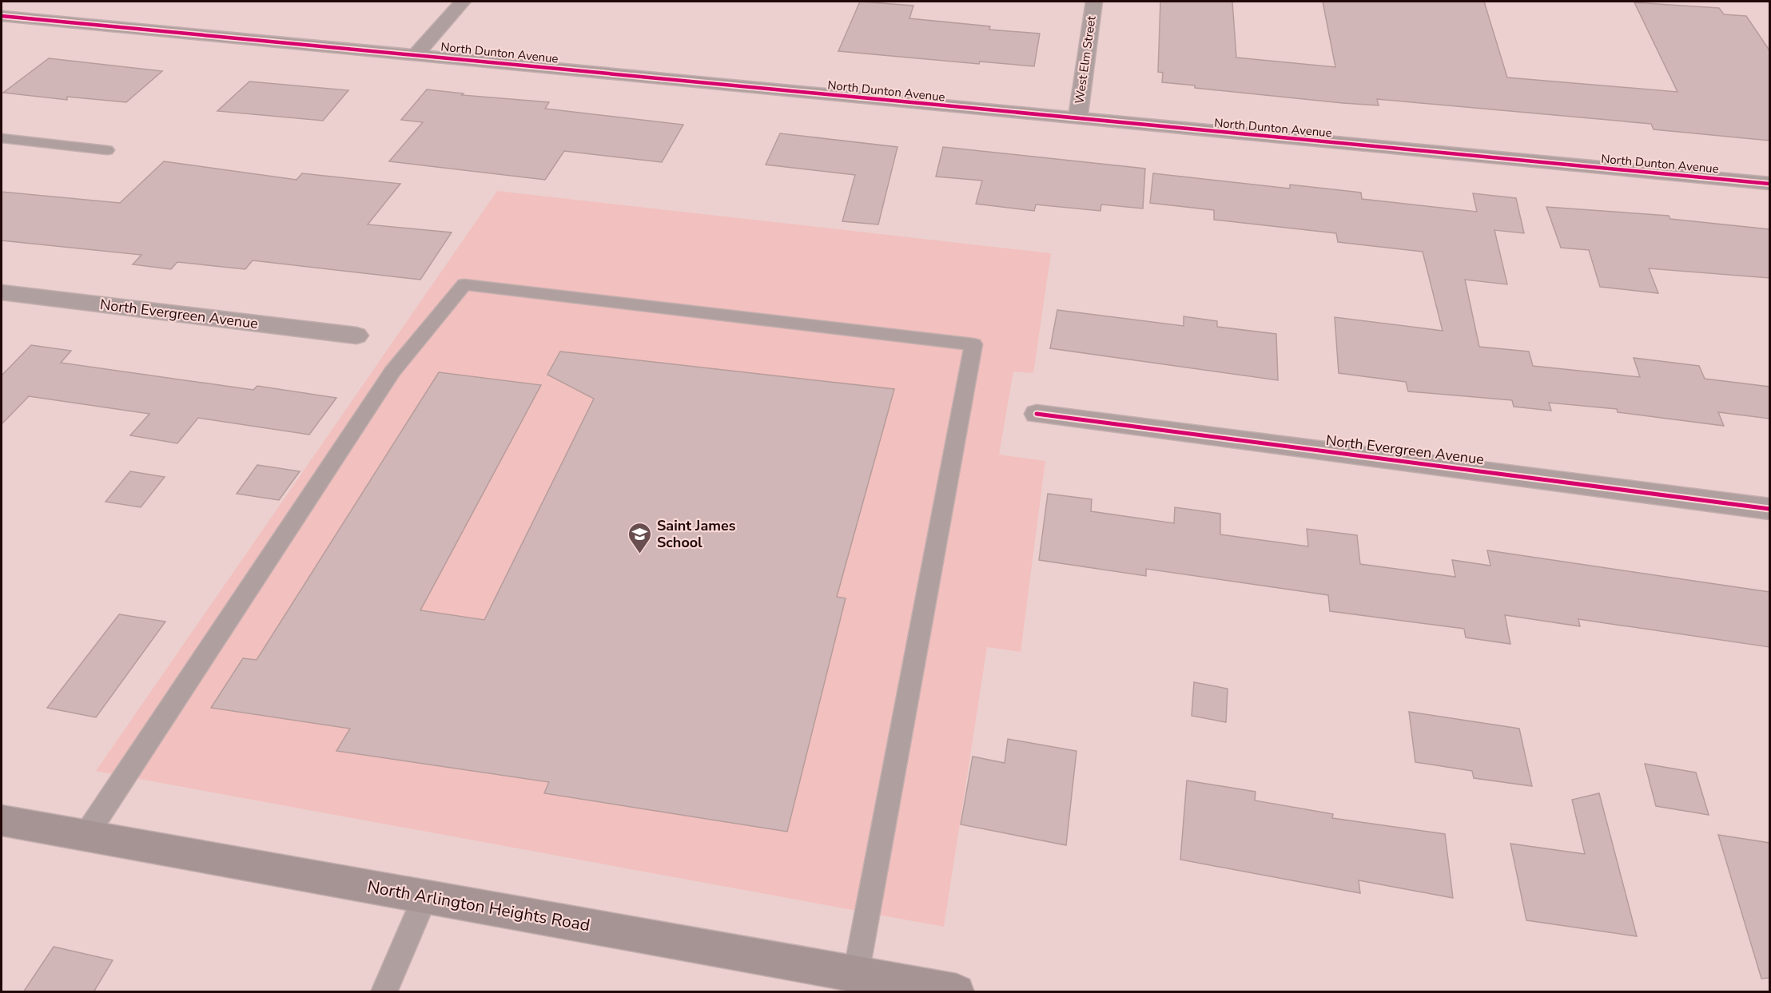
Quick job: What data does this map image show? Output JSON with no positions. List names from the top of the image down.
{
  "streets": {
    "main road": ["North Arlington Heights Road"],
    "street": ["North Dunton Avenue", "West Elm Street", "North Evergreen Avenue"]
  },
  "crossings": [
    ["North Dunton Avenue", "West Elm Street"]
  ],
  "places": {
    "school or university": ["Saint James School"]
  }
}
